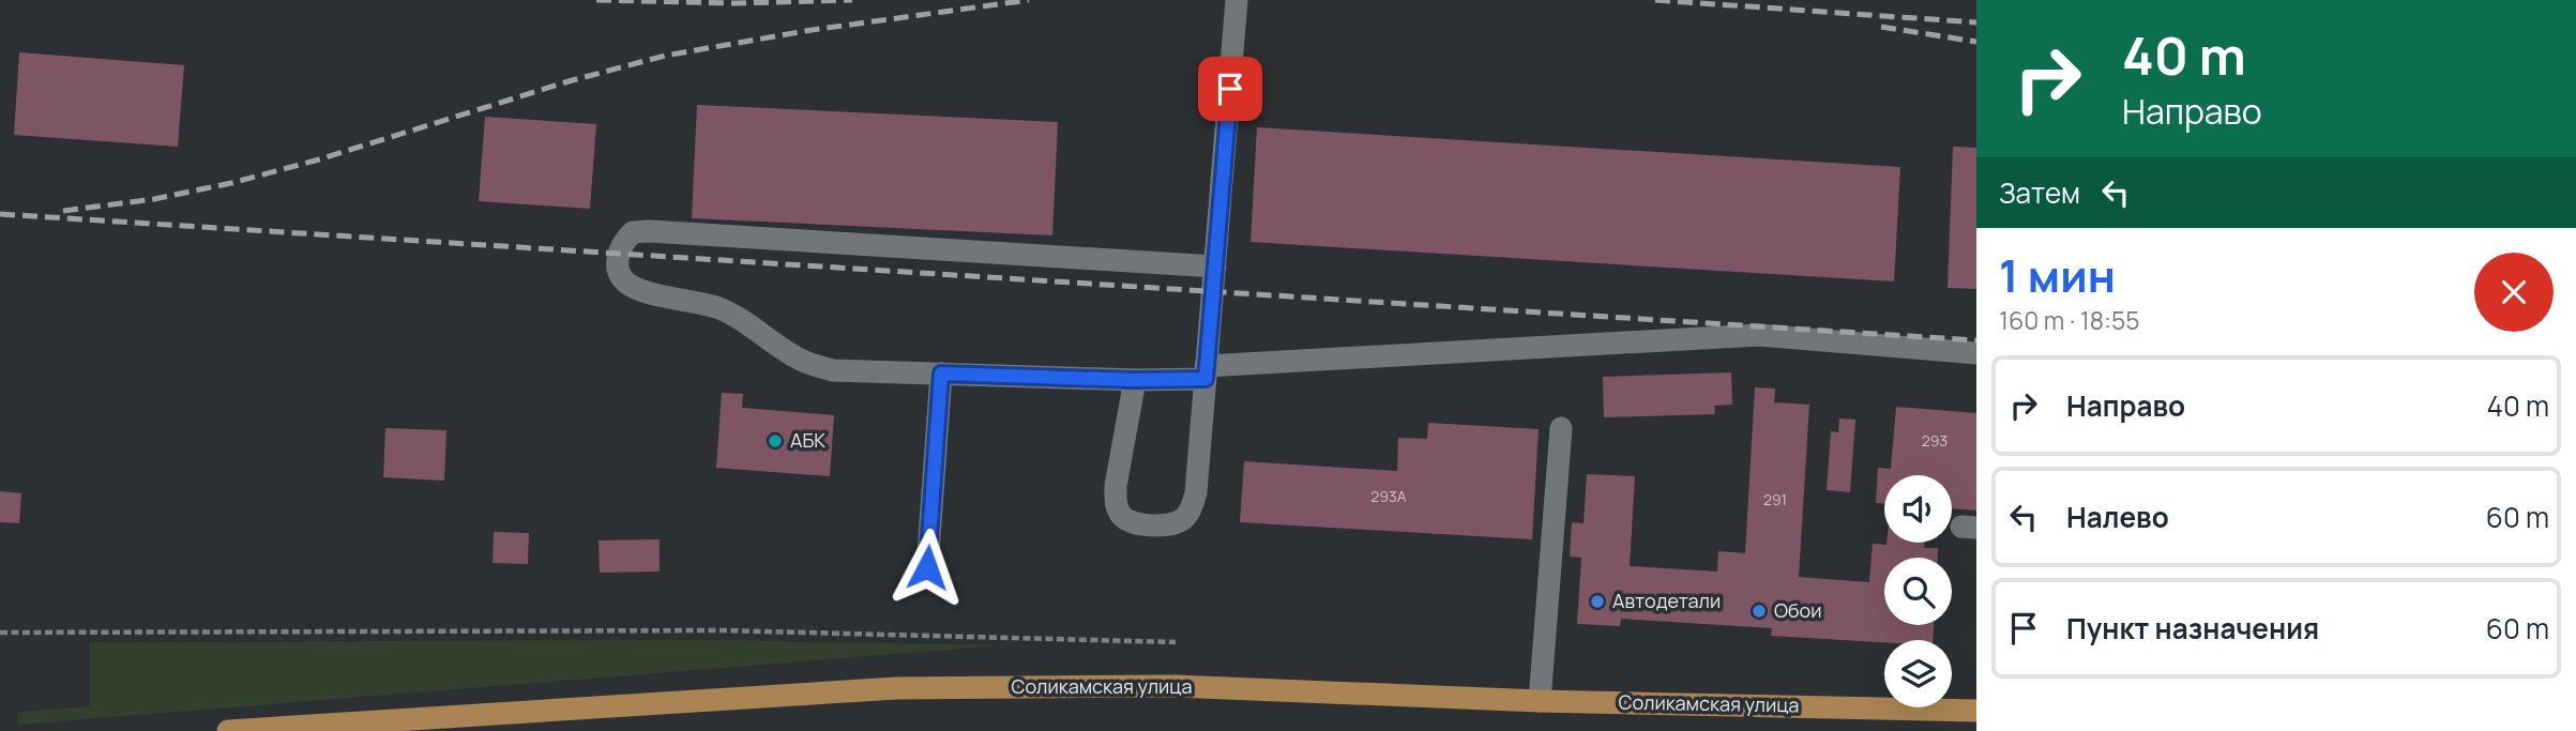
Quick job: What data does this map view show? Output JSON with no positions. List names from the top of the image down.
{
  "streets": {
    "main road": ["Соликамская улица"]
  },
  "places": ["АБК", "Автодетали", "Обои"],
  "house_numbers": ["293", "293А", "291"],
  "page": {
    "turn": ["40 m", "Направо"],
    "then": "Затем",
    "heading": ["1 мин", "160 m · 18:55"],
    "list": [
      {
        "name": "Направо",
        "value": "40 m"
      },
      {
        "name": "Налево",
        "value": "60 m"
      },
      {
        "name": "Пункт назначения",
        "value": "60 m"
      }
    ]
  }
}
